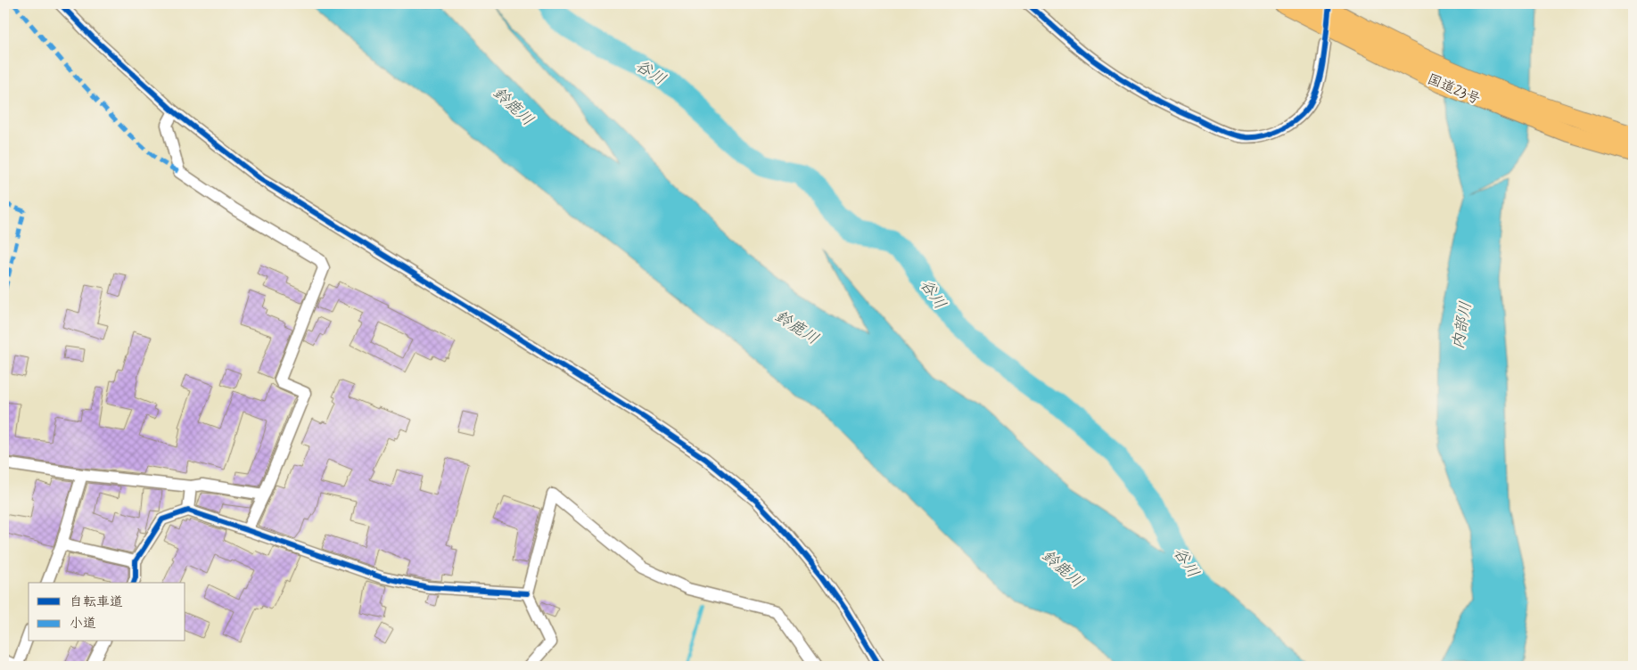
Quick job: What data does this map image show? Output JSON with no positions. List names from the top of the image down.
{
  "streets": {
    "highway": ["国道23号"]
  },
  "water": ["谷川", "鈴鹿川", "内部川"],
  "legend": ["自転車道", "小道"]
}
